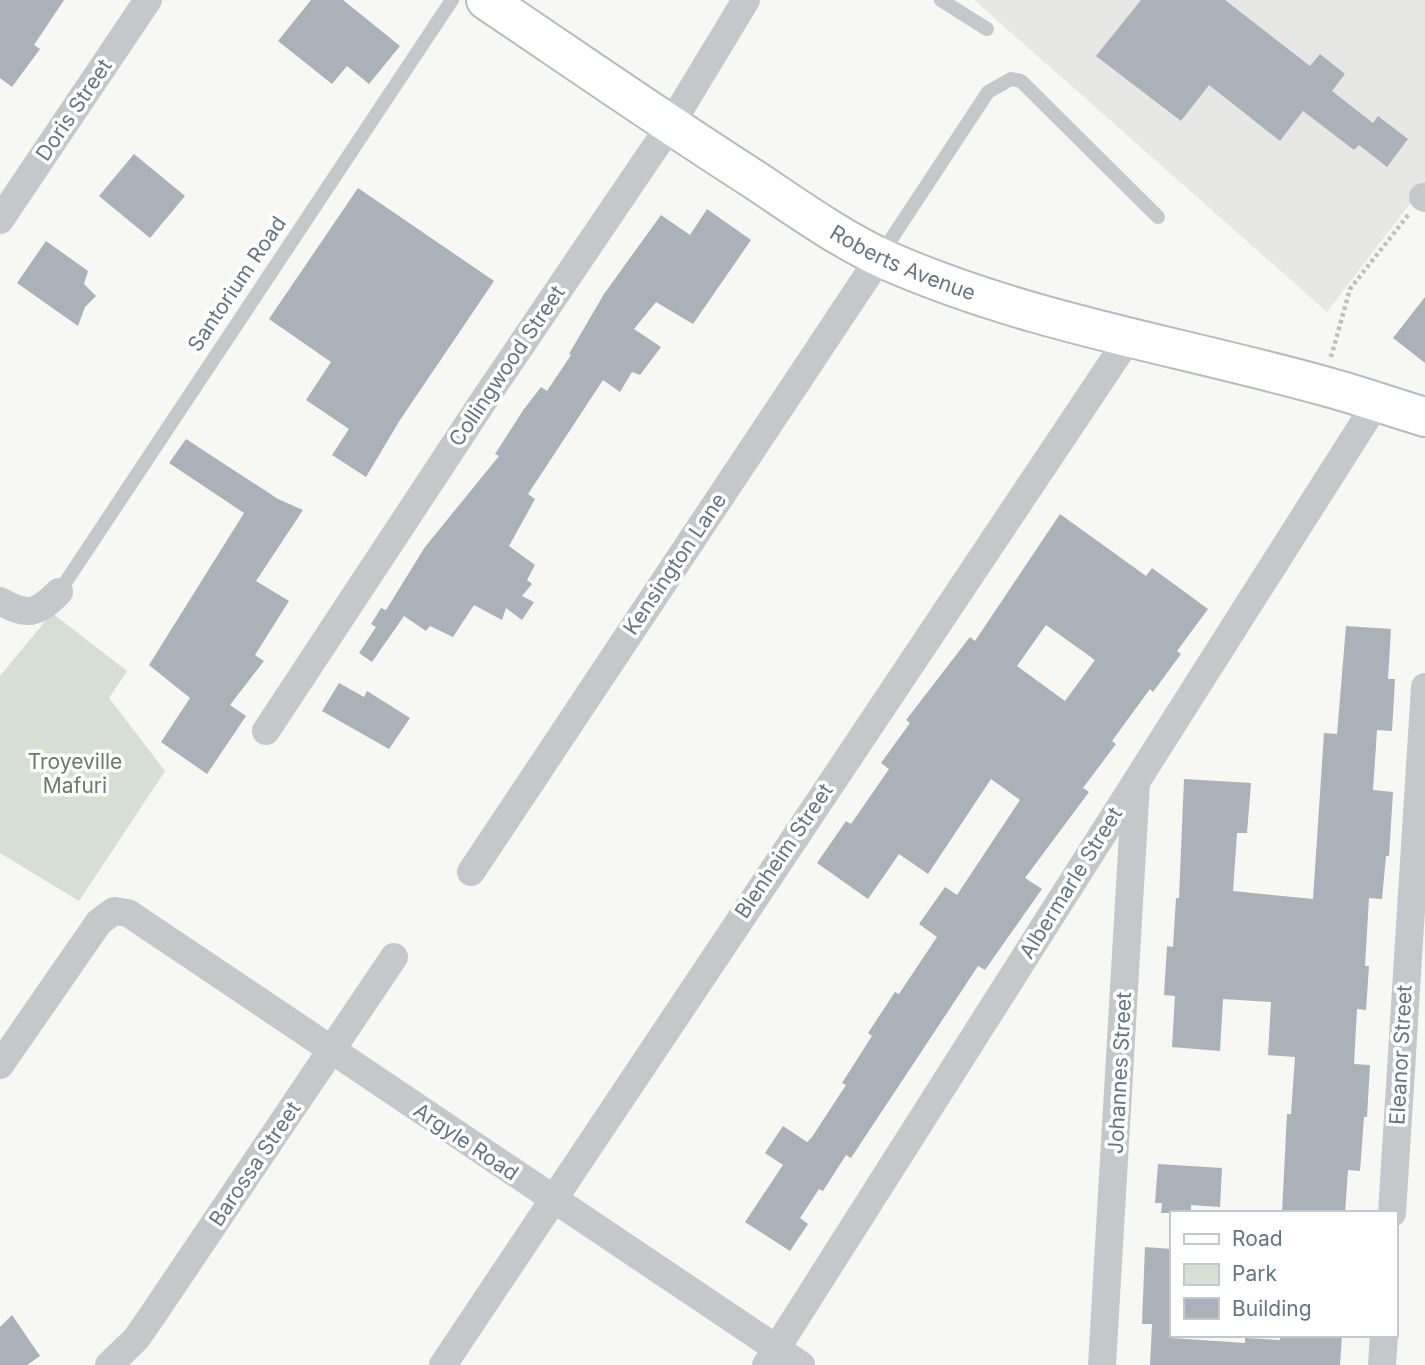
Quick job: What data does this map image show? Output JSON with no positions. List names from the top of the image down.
{
  "streets": {
    "main road": ["Roberts Avenue"],
    "street": [
      "Doris Street",
      "Collingwood Street",
      "Kensington Lane",
      "Blenheim Street",
      "Albermarle Street",
      "Eleanor Street",
      "Johannes Street",
      "Argyle Road",
      "Barossa Street"
    ],
    "lane": ["Santorium Road"]
  },
  "crossings": [
    ["Roberts Avenue", "Collingwood Street"],
    ["Roberts Avenue", "Kensington Lane"],
    ["Roberts Avenue", "Blenheim Street"],
    ["Roberts Avenue", "Albermarle Street"],
    ["Blenheim Street", "Argyle Road"],
    ["Albermarle Street", "Johannes Street"],
    ["Albermarle Street", "Argyle Road"],
    ["Argyle Road", "Barossa Street"]
  ],
  "parks": ["Troyeville Mafuri"],
  "legend": ["Road", "Park", "Building"]
}
